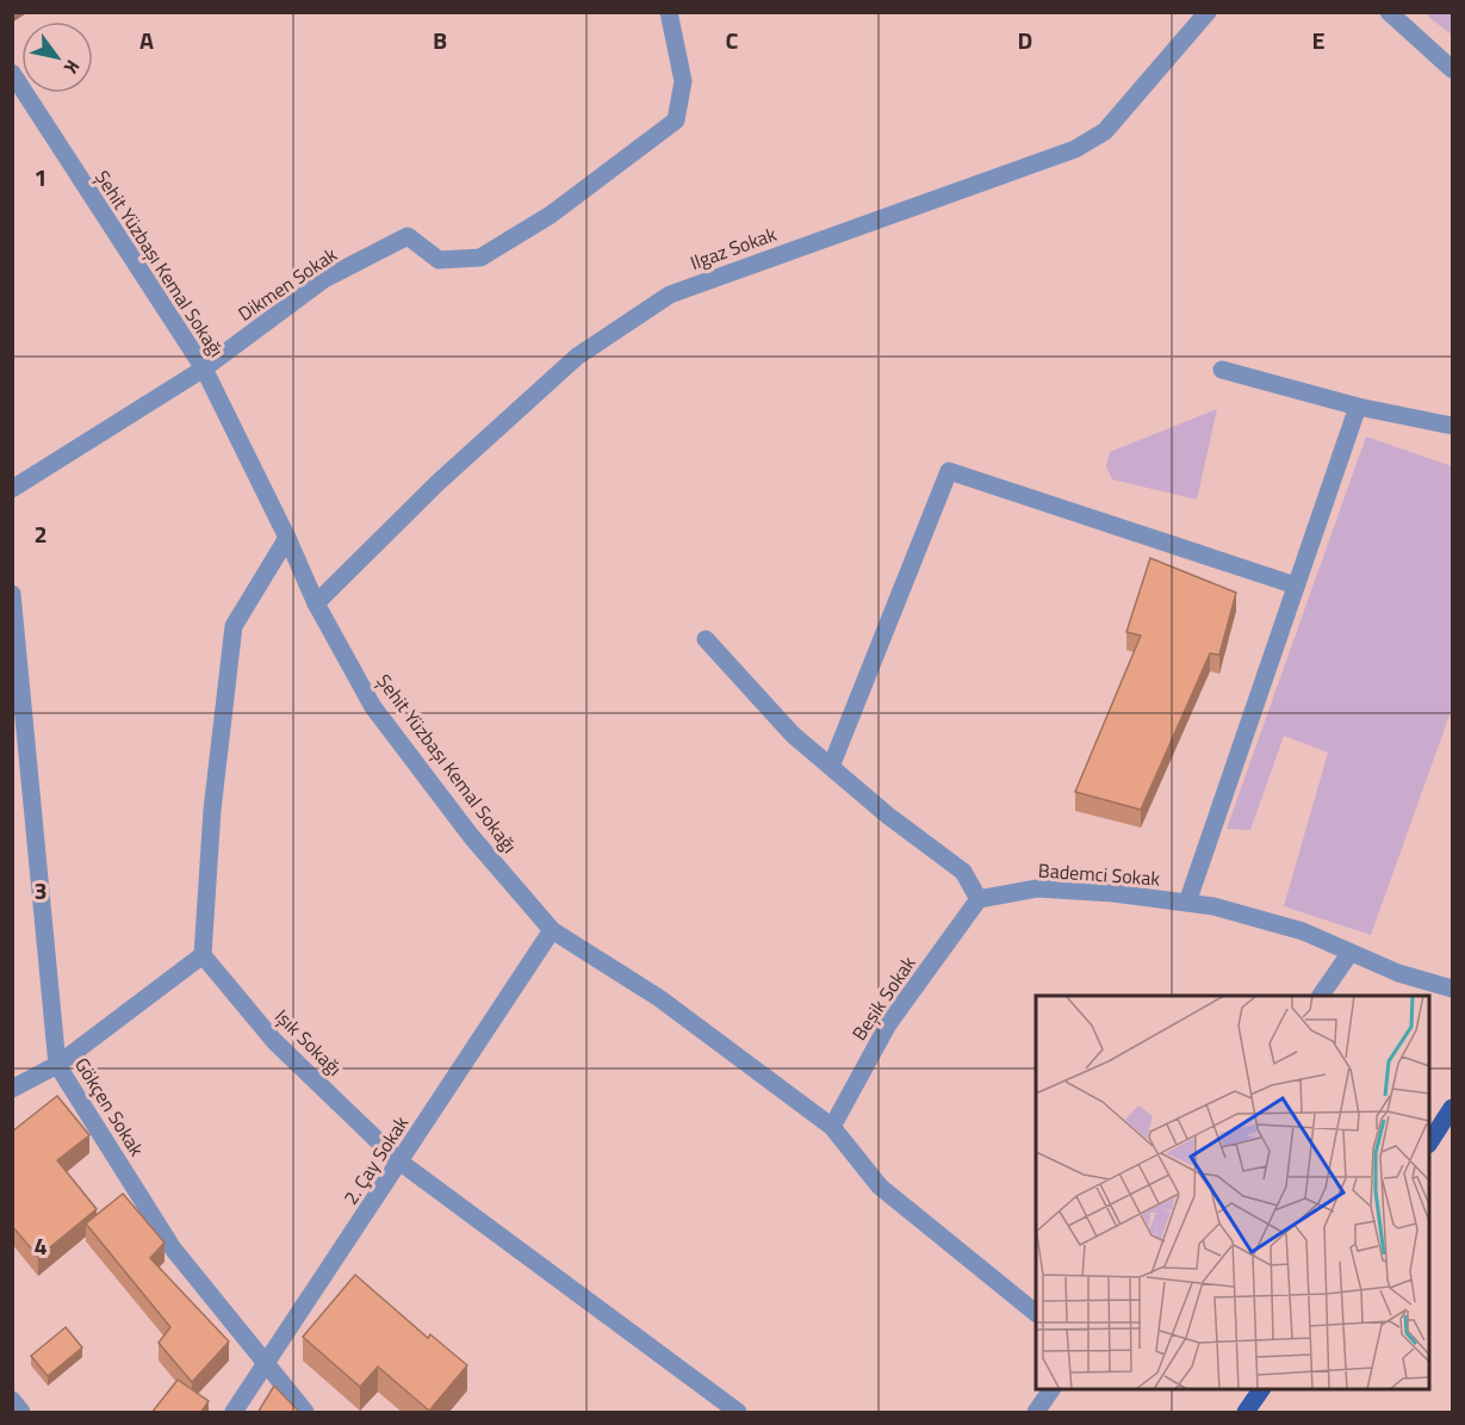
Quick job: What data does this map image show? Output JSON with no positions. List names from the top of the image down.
{
  "streets": {
    "street": [
      "Ilgaz Sokak",
      "Şehit Yüzbaşı Kemal Sokağı",
      "Dikmen Sokak",
      "Bademci Sokak",
      "Beşik Sokak",
      "Işık Sokağı",
      "Gökçen Sokak",
      "2. Çay Sokak"
    ]
  },
  "crossings": [
    ["Ilgaz Sokak", "Şehit Yüzbaşı Kemal Sokağı"],
    ["Şehit Yüzbaşı Kemal Sokağı", "Dikmen Sokak"],
    ["Şehit Yüzbaşı Kemal Sokağı", "Beşik Sokak"],
    ["Şehit Yüzbaşı Kemal Sokağı", "2. Çay Sokak"],
    ["Bademci Sokak", "Beşik Sokak"],
    ["Işık Sokağı", "2. Çay Sokak"],
    ["Gökçen Sokak", "2. Çay Sokak"]
  ],
  "north": "bottom right",
  "grid": {
    "columns": [
      "A",
      "B",
      "C",
      "D",
      "E"
    ],
    "rows": [
      "1",
      "2",
      "3",
      "4"
    ]
  }
}
